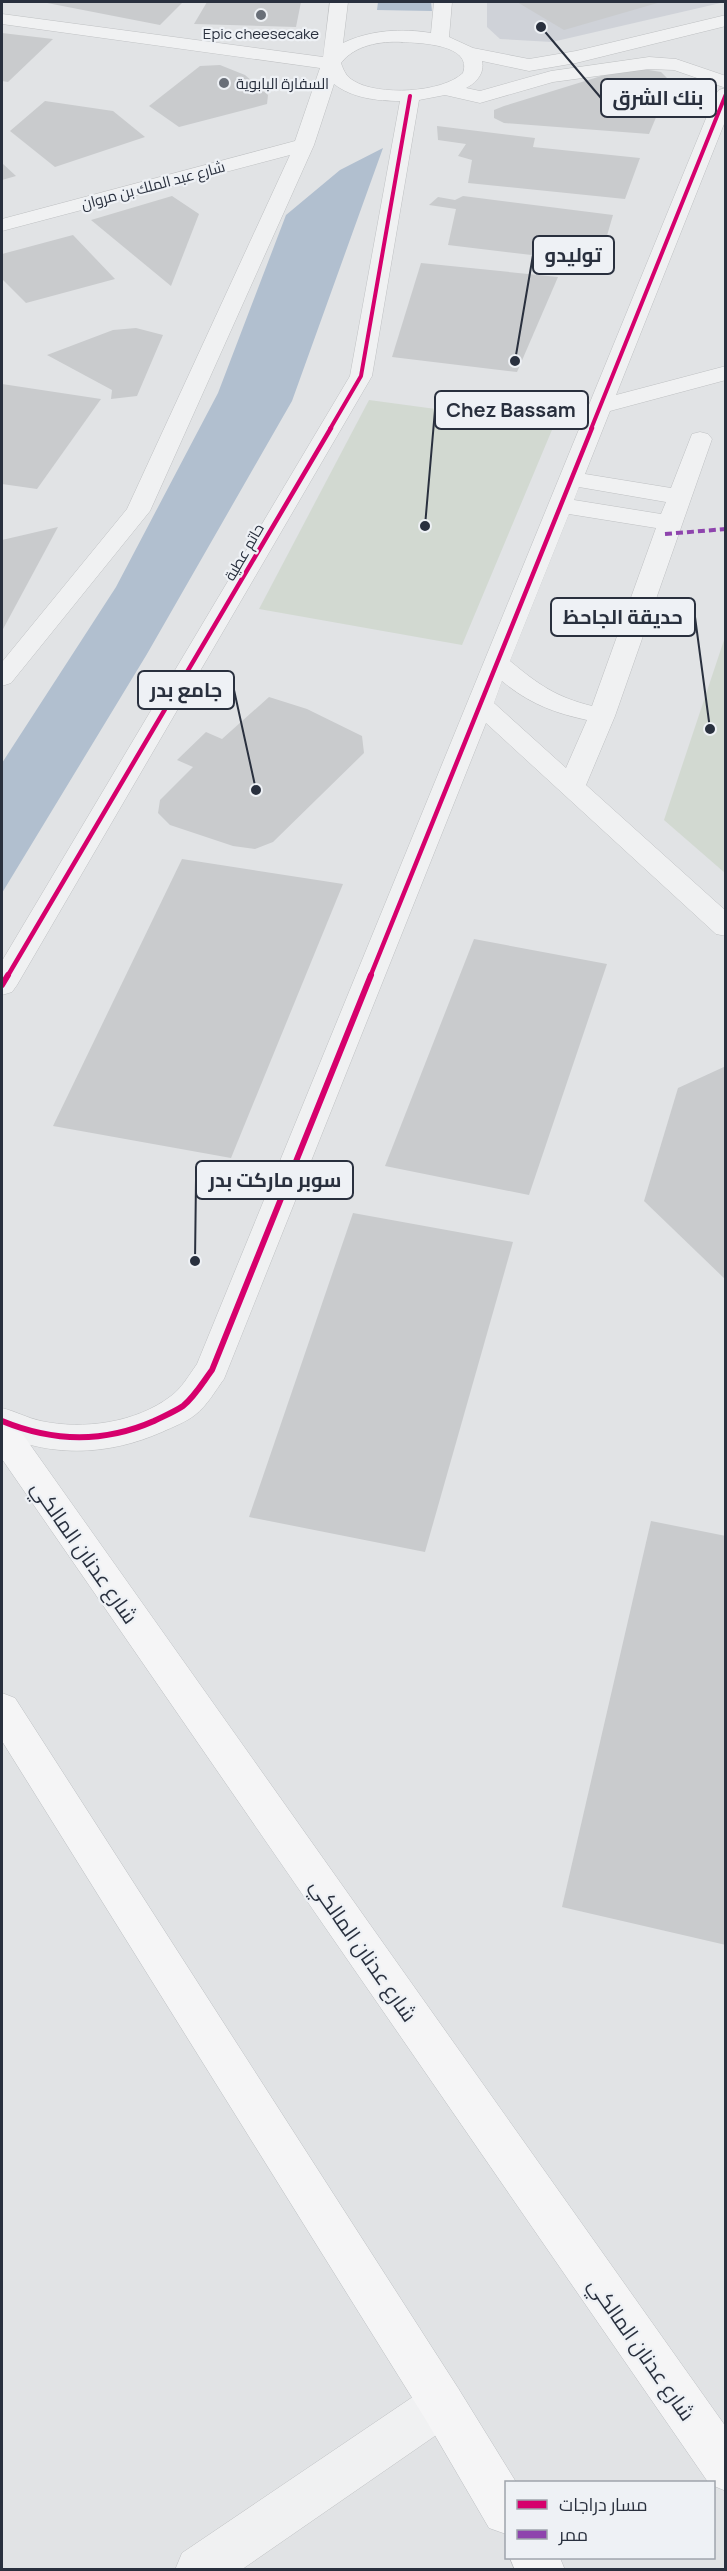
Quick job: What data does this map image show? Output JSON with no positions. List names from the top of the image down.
{
  "streets": {
    "main road": ["شارع عدنان المالكي"],
    "street": ["شارع عبد الملك بن مروان", "حاتم عطية"]
  },
  "places": [
    "Epic cheesecake",
    "بنك الشرق",
    "السفارة البابوية",
    "توليدو",
    "Chez Bassam",
    "حديقة الجاحظ",
    "جامع بدر",
    "سوبر ماركت بدر"
  ],
  "legend": ["مسار دراجات", "ممر"]
}
